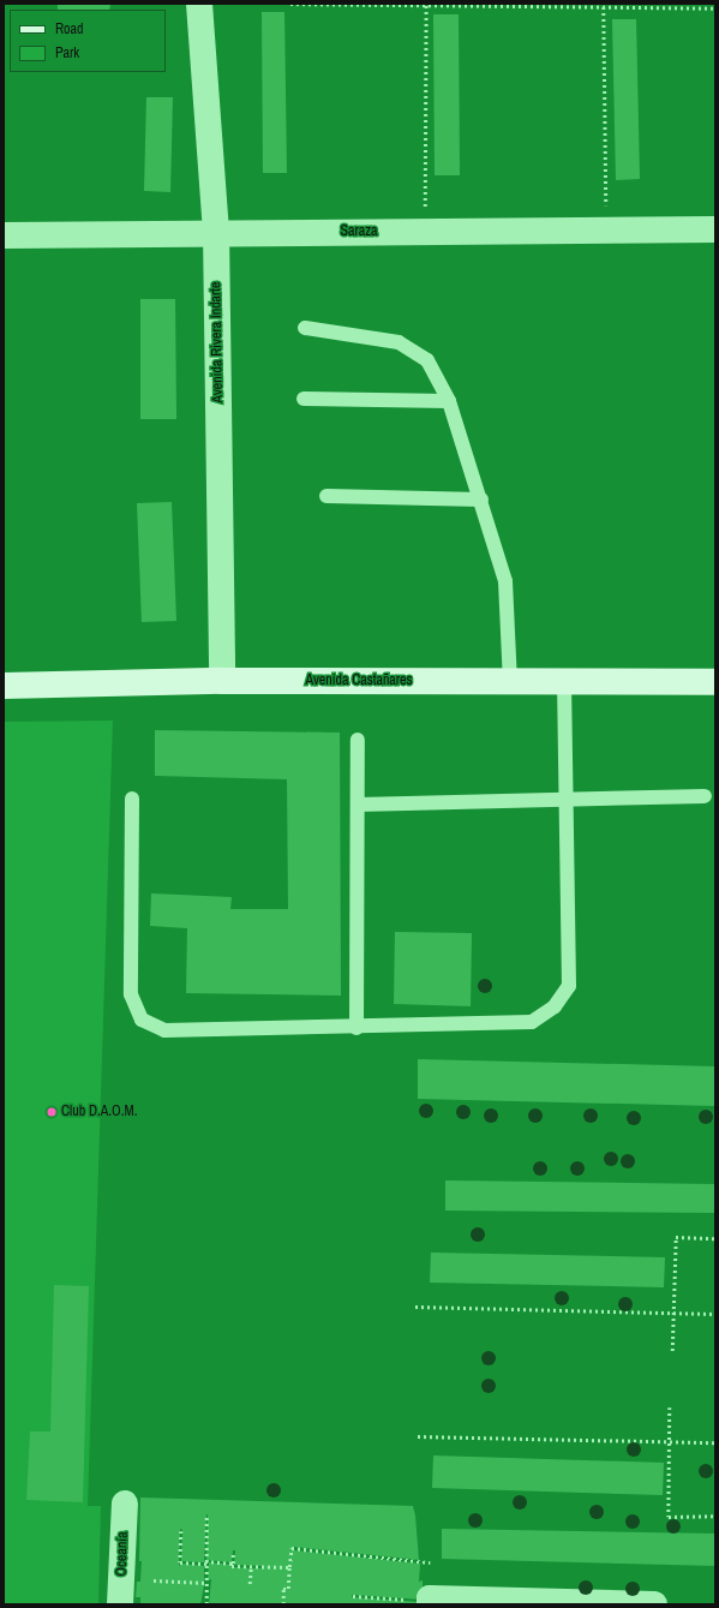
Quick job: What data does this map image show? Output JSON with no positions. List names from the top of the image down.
{
  "streets": {
    "main road": ["Avenida Castañares"],
    "street": ["Saraza", "Avenida Rivera Indarte", "Oceanía"]
  },
  "crossings": [
    ["Saraza", "Avenida Rivera Indarte"],
    ["Avenida Rivera Indarte", "Avenida Castañares"]
  ],
  "places": ["Club D.A.O.M."],
  "legend": ["Road", "Park"]
}
